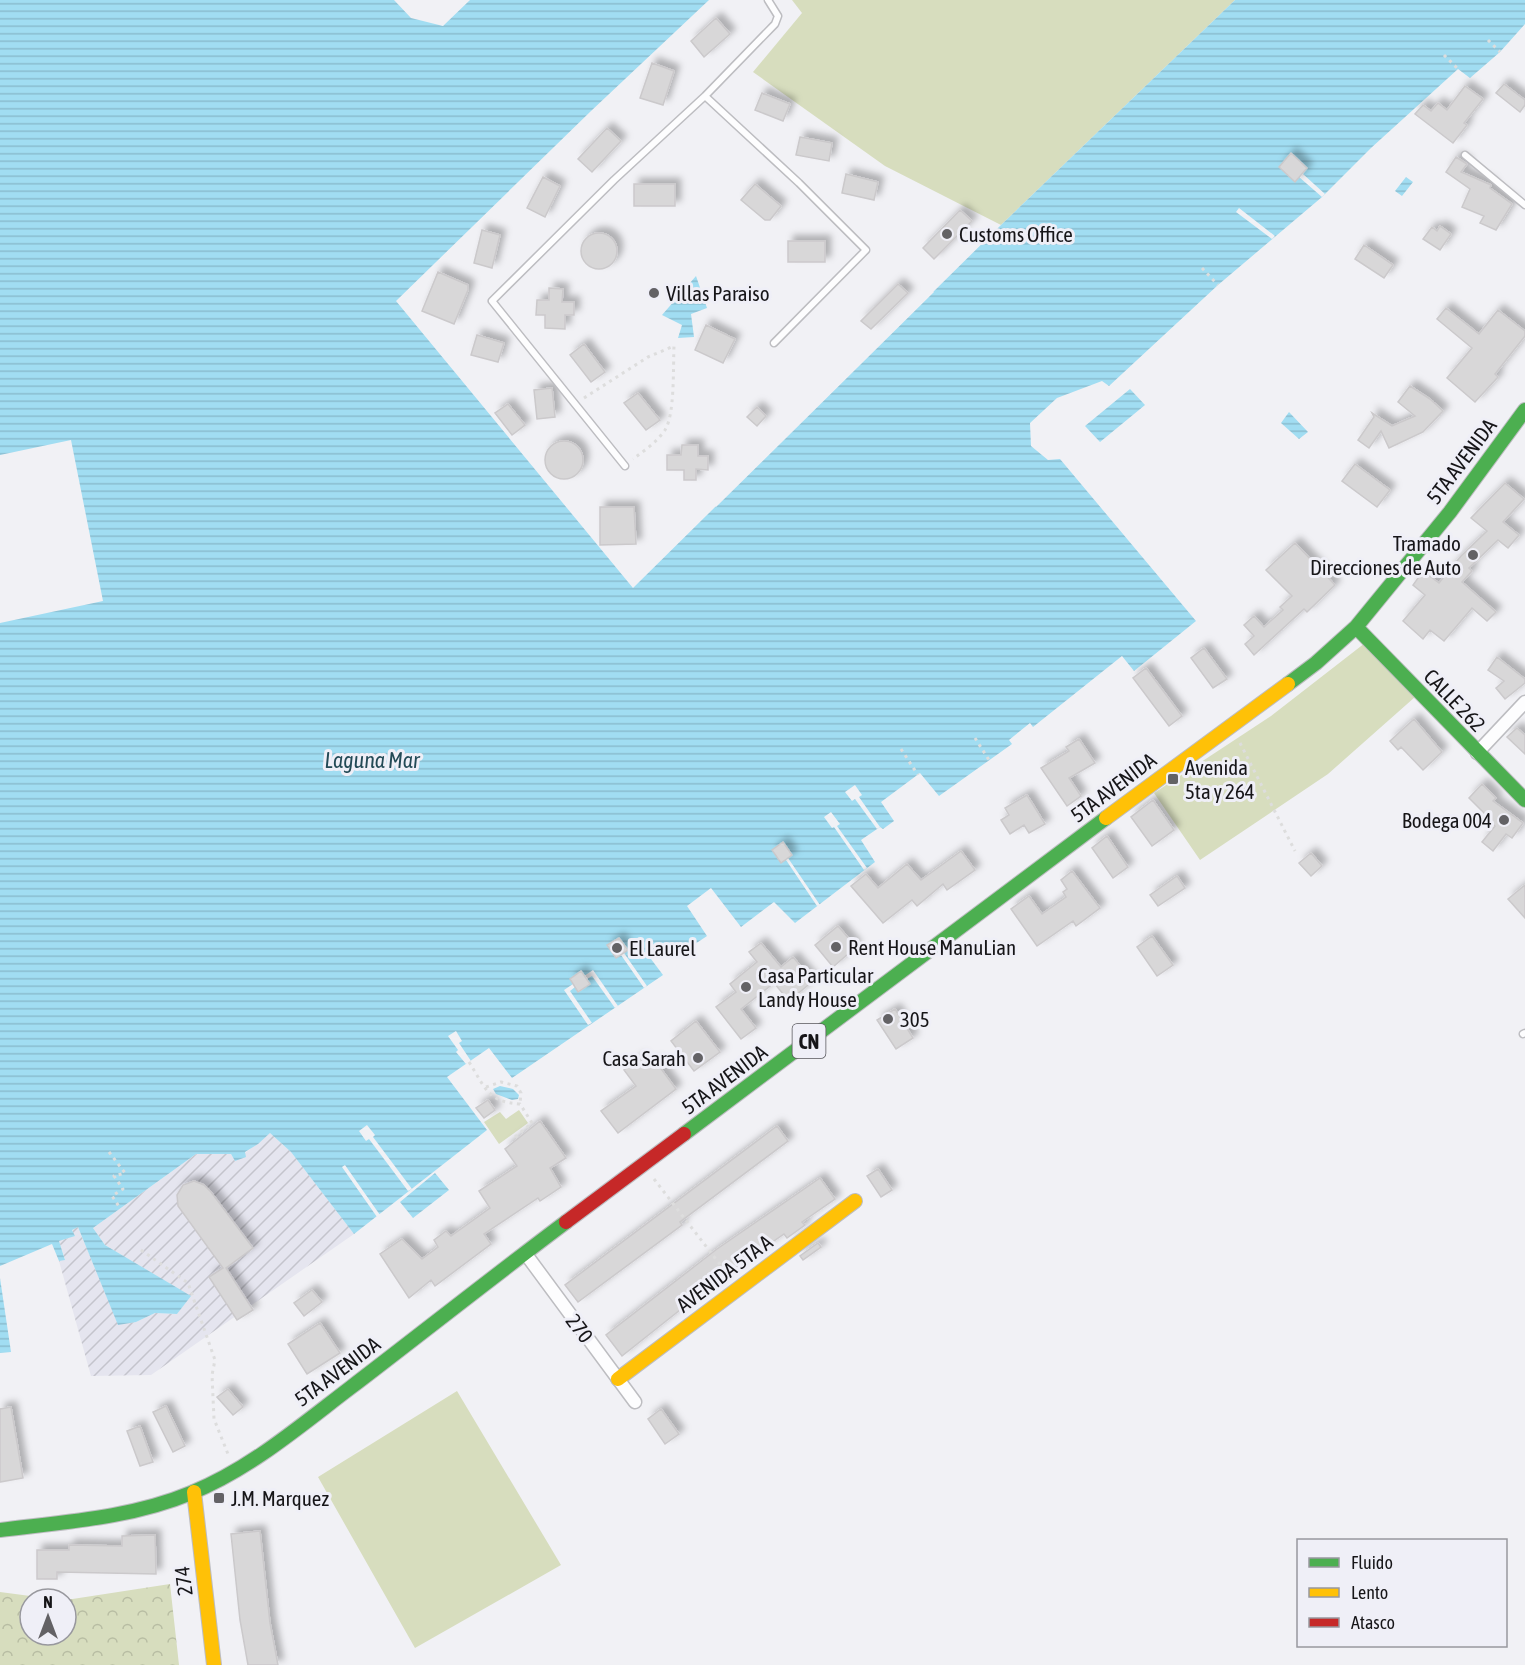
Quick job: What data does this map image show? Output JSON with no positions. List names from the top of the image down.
{
  "streets": {
    "main road": [
      "5TA AVENIDA",
      "CALLE 262",
      "CN",
      "AVENIDA 5TA A",
      "274"
    ],
    "street": ["270"]
  },
  "crossings": [
    ["5TA AVENIDA", "CALLE 262"],
    ["5TA AVENIDA", "270"],
    ["5TA AVENIDA", "274"],
    ["AVENIDA 5TA A", "270"]
  ],
  "water": ["Laguna Mar"],
  "places": {
    "other": [
      "Customs Office",
      "Villas Paraiso",
      "Tramado Direcciones de Auto",
      "Bodega 004",
      "Rent House ManuLian",
      "El Laurel",
      "Casa Particular Landy House",
      "305",
      "Casa Sarah"
    ],
    "transit": ["Avenida 5ta y 264", "J.M. Marquez"]
  },
  "legend": ["Fluido", "Lento", "Atasco"],
  "north": "top"
}
